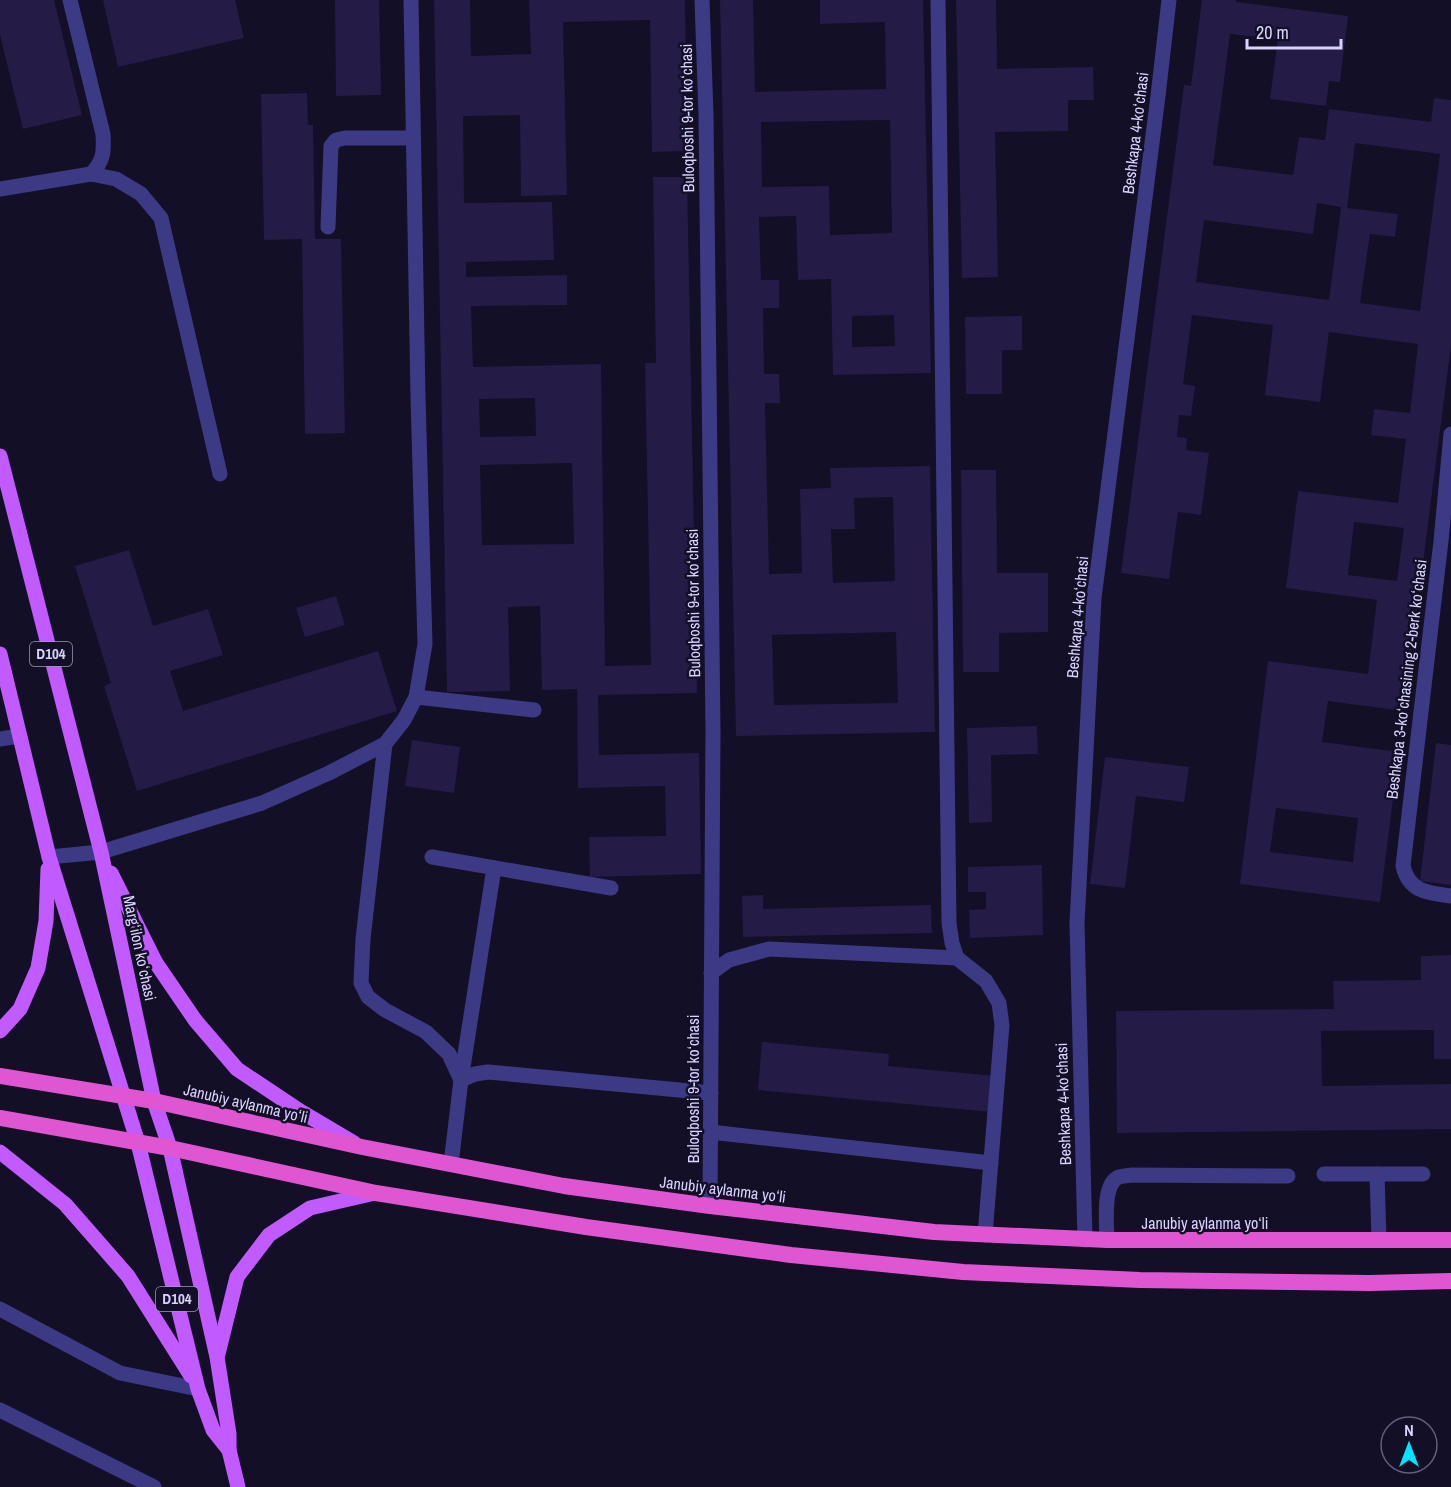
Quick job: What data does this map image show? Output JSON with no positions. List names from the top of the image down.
{
  "streets": {
    "highway": ["Janubiy aylanma yoʻli"],
    "main road": ["D104", "Margʻilon koʻchasi"],
    "street": ["Buloqboshi 9-tor koʻchasi", "Beshkapa 4-koʻchasi", "Beshkapa 3-koʻchasining 2-berk koʻchasi"]
  },
  "crossings": [
    ["Buloqboshi 9-tor koʻchasi", "Janubiy aylanma yoʻli"],
    ["Beshkapa 4-koʻchasi", "Janubiy aylanma yoʻli"],
    ["Margʻilon koʻchasi", "Janubiy aylanma yoʻli"]
  ],
  "scale_bar": "20 m",
  "north": "top"
}
